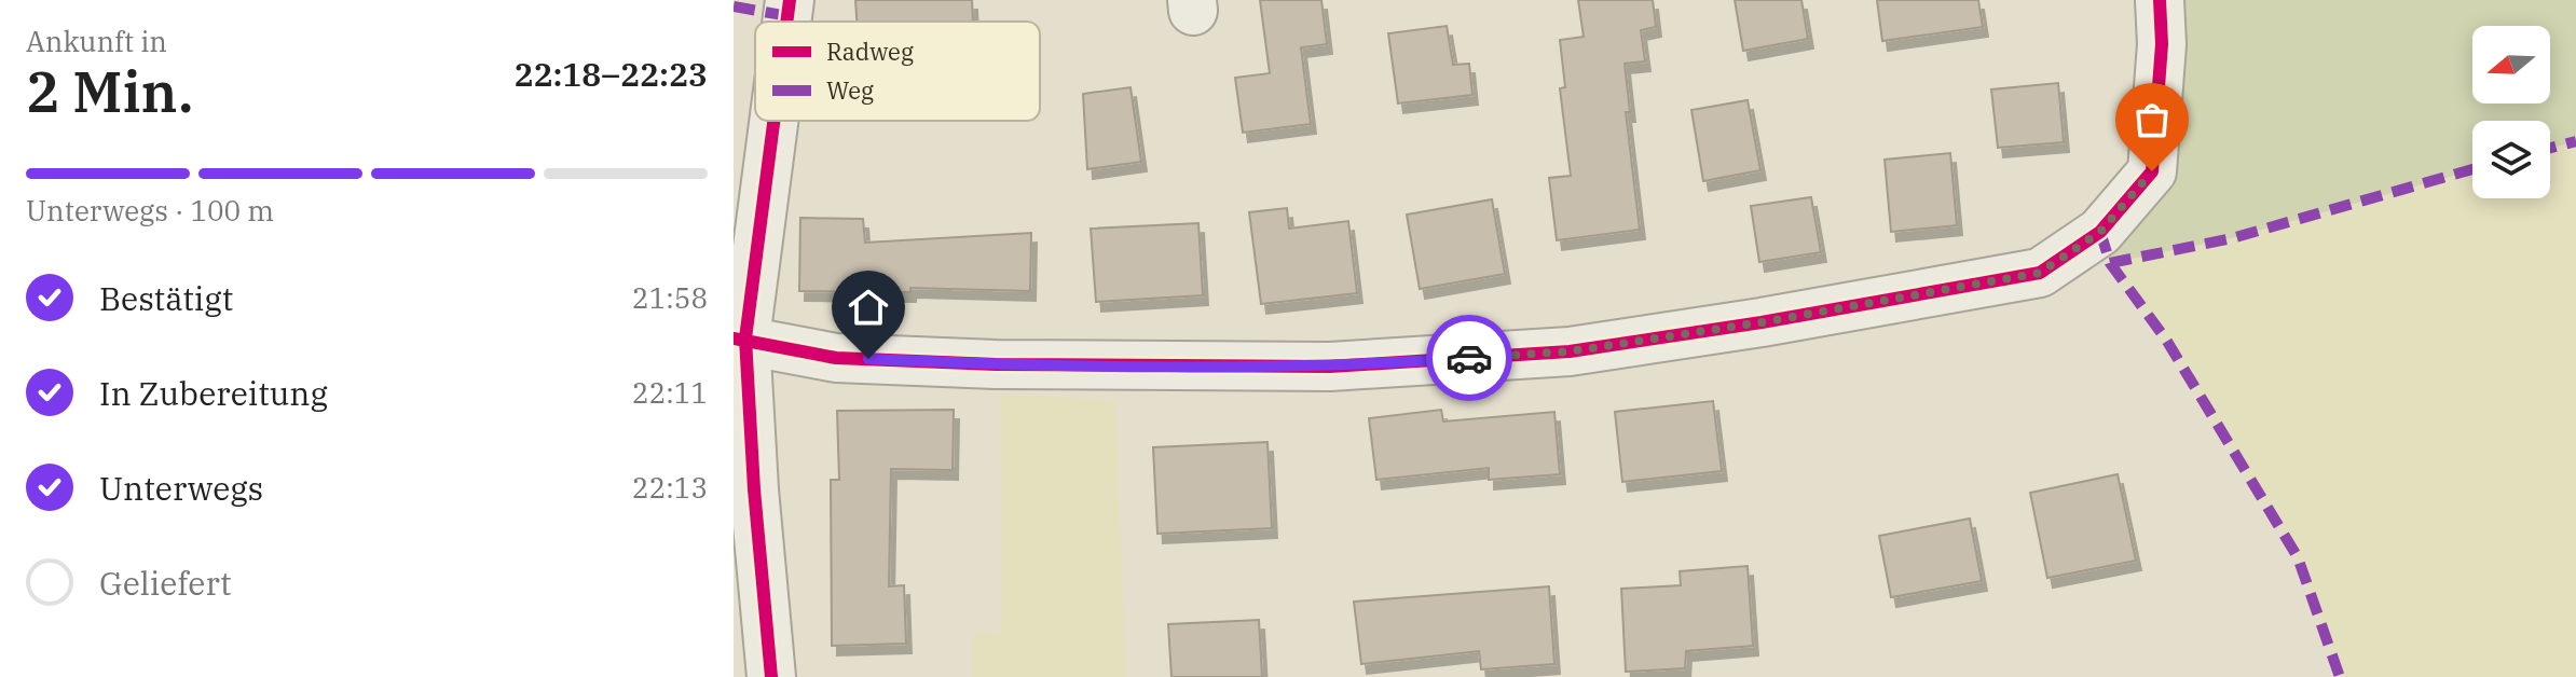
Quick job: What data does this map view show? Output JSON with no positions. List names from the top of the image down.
{
  "legend": ["Radweg", "Weg"],
  "north": "left",
  "page": {
    "heading": ["2 Min.", "Ankunft in", "22:18–22:23"],
    "bar": "Unterwegs · 100 m",
    "list": [
      ["Bestätigt", "21:58"],
      ["In Zubereitung", "22:11"],
      ["Unterwegs", "22:13"],
      "Geliefert"
    ]
  }
}
